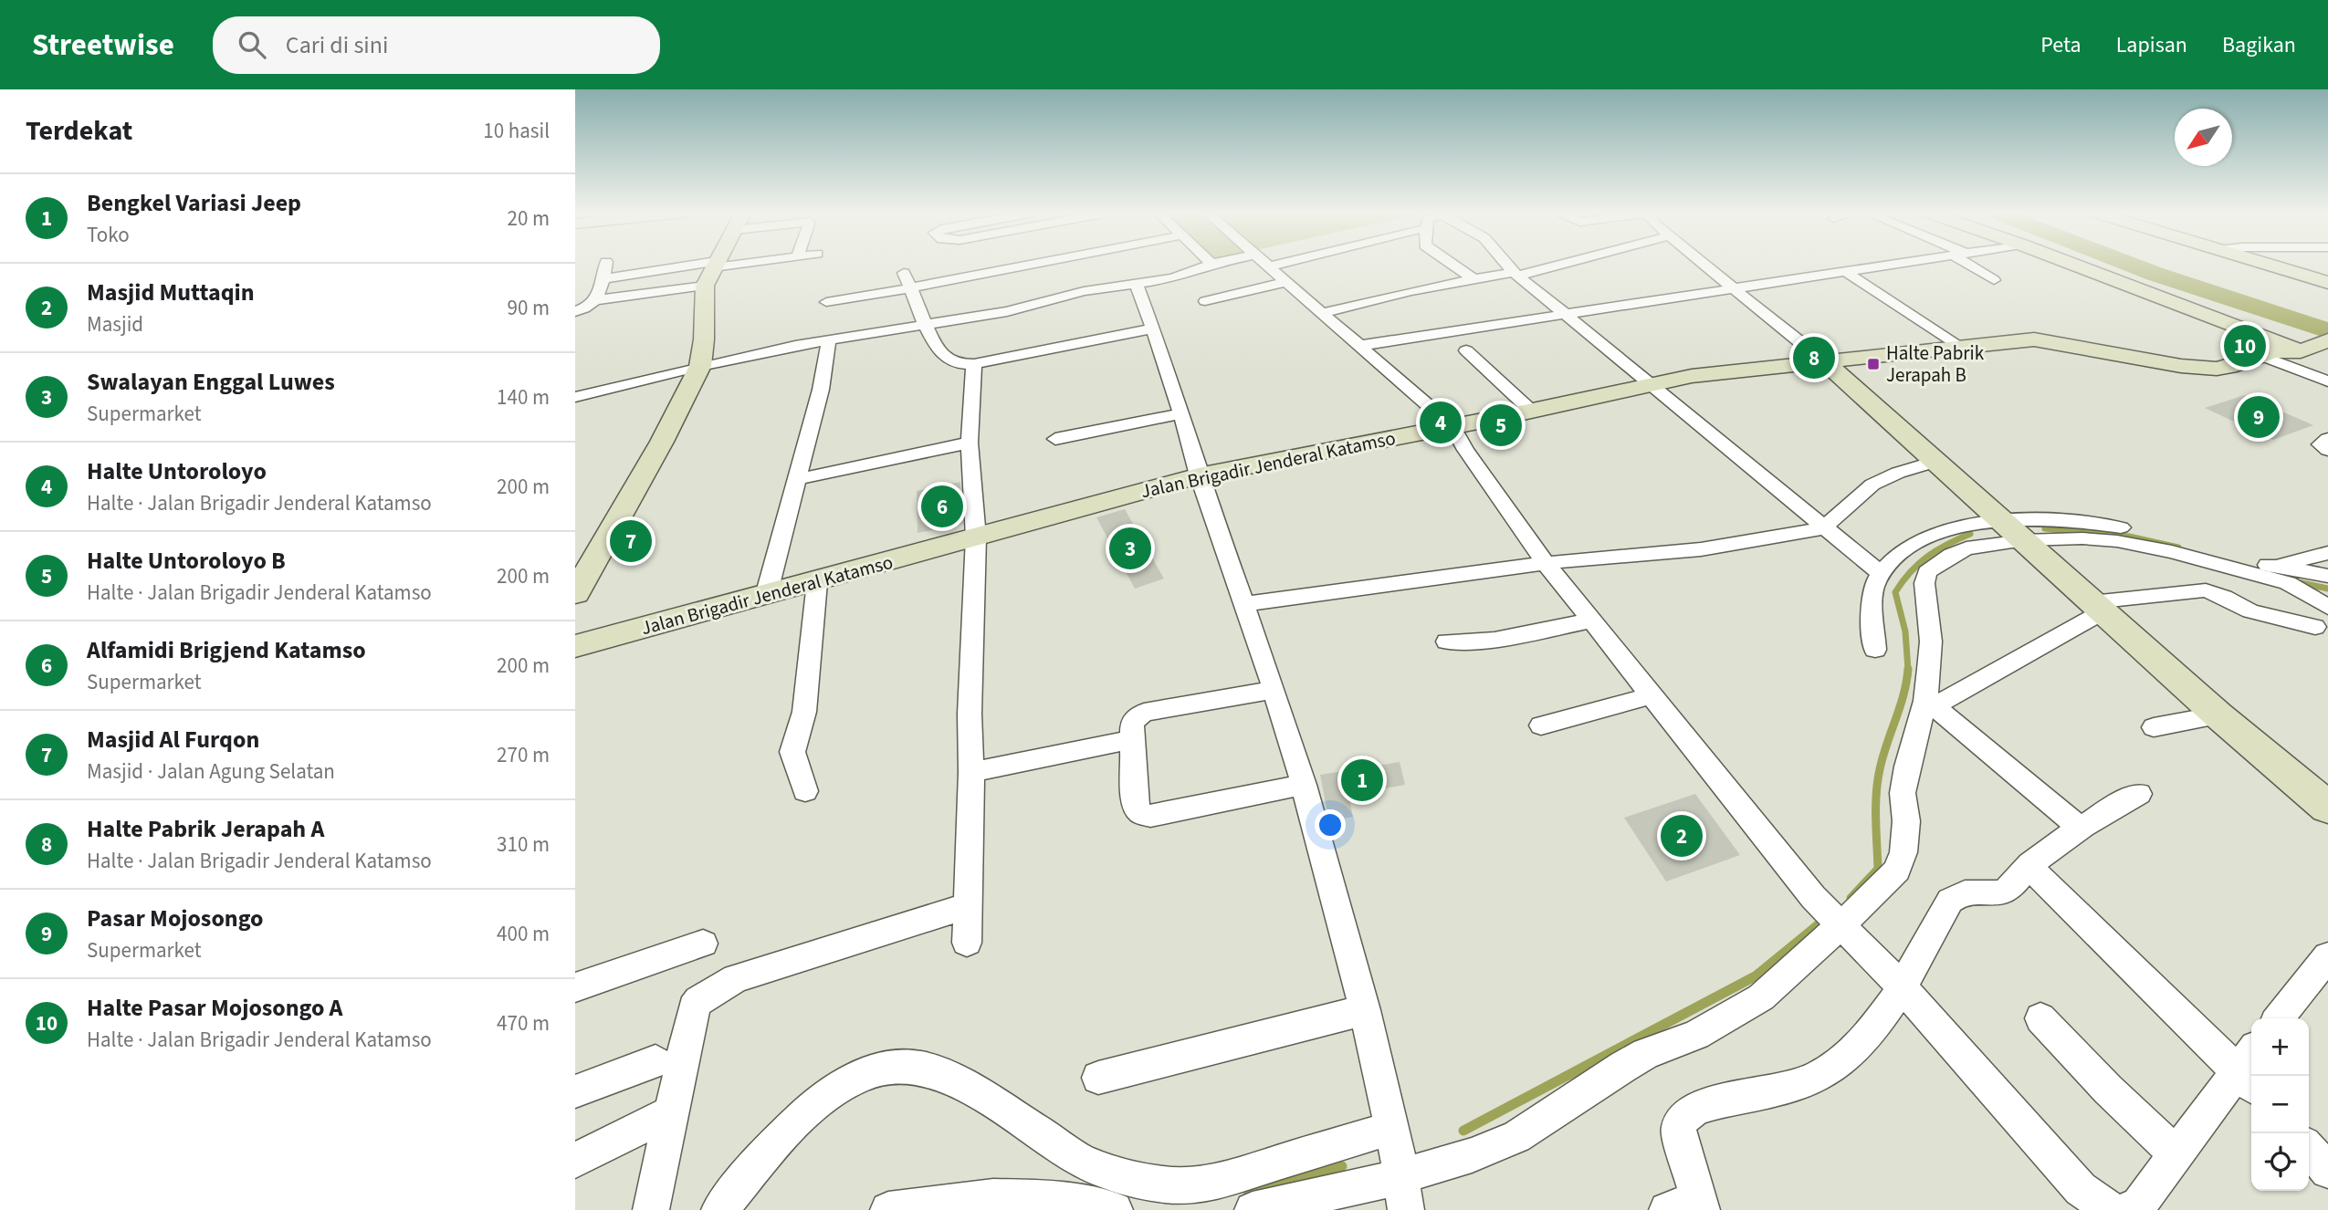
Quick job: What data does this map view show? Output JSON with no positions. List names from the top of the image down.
{
  "streets": {
    "main road": ["Jalan Brigadir Jenderal Katamso"]
  },
  "places": {
    "transit": ["Halte Pabrik Jerapah B"]
  },
  "north": "bottom left",
  "page": {
    "header": "Streetwise",
    "search": "Cari di sini",
    "nav": ["Peta", "Lapisan", "Bagikan"],
    "heading": ["Terdekat", "10 hasil"],
    "list": [
      {
        "mark": "1",
        "name": "Bengkel Variasi Jeep",
        "note": "Toko",
        "value": "20 m"
      },
      {
        "mark": "2",
        "name": "Masjid Muttaqin",
        "note": "Masjid",
        "value": "90 m"
      },
      {
        "mark": "3",
        "name": "Swalayan Enggal Luwes",
        "note": "Supermarket",
        "value": "140 m"
      },
      {
        "mark": "4",
        "name": "Halte Untoroloyo",
        "note": "Halte · Jalan Brigadir Jenderal Katamso",
        "value": "200 m"
      },
      {
        "mark": "5",
        "name": "Halte Untoroloyo B",
        "note": "Halte · Jalan Brigadir Jenderal Katamso",
        "value": "200 m"
      },
      {
        "mark": "6",
        "name": "Alfamidi Brigjend Katamso",
        "note": "Supermarket",
        "value": "200 m"
      },
      {
        "mark": "7",
        "name": "Masjid Al Furqon",
        "note": "Masjid · Jalan Agung Selatan",
        "value": "270 m"
      },
      {
        "mark": "8",
        "name": "Halte Pabrik Jerapah A",
        "note": "Halte · Jalan Brigadir Jenderal Katamso",
        "value": "310 m"
      },
      {
        "mark": "9",
        "name": "Pasar Mojosongo",
        "note": "Supermarket",
        "value": "400 m"
      },
      {
        "mark": "10",
        "name": "Halte Pasar Mojosongo A",
        "note": "Halte · Jalan Brigadir Jenderal Katamso",
        "value": "470 m"
      }
    ],
    "pins": [
      "10",
      "8",
      "9",
      "4",
      "5",
      "6",
      "7",
      "3",
      "1",
      "2"
    ],
    "map_buttons": ["+", "−"]
  }
}
